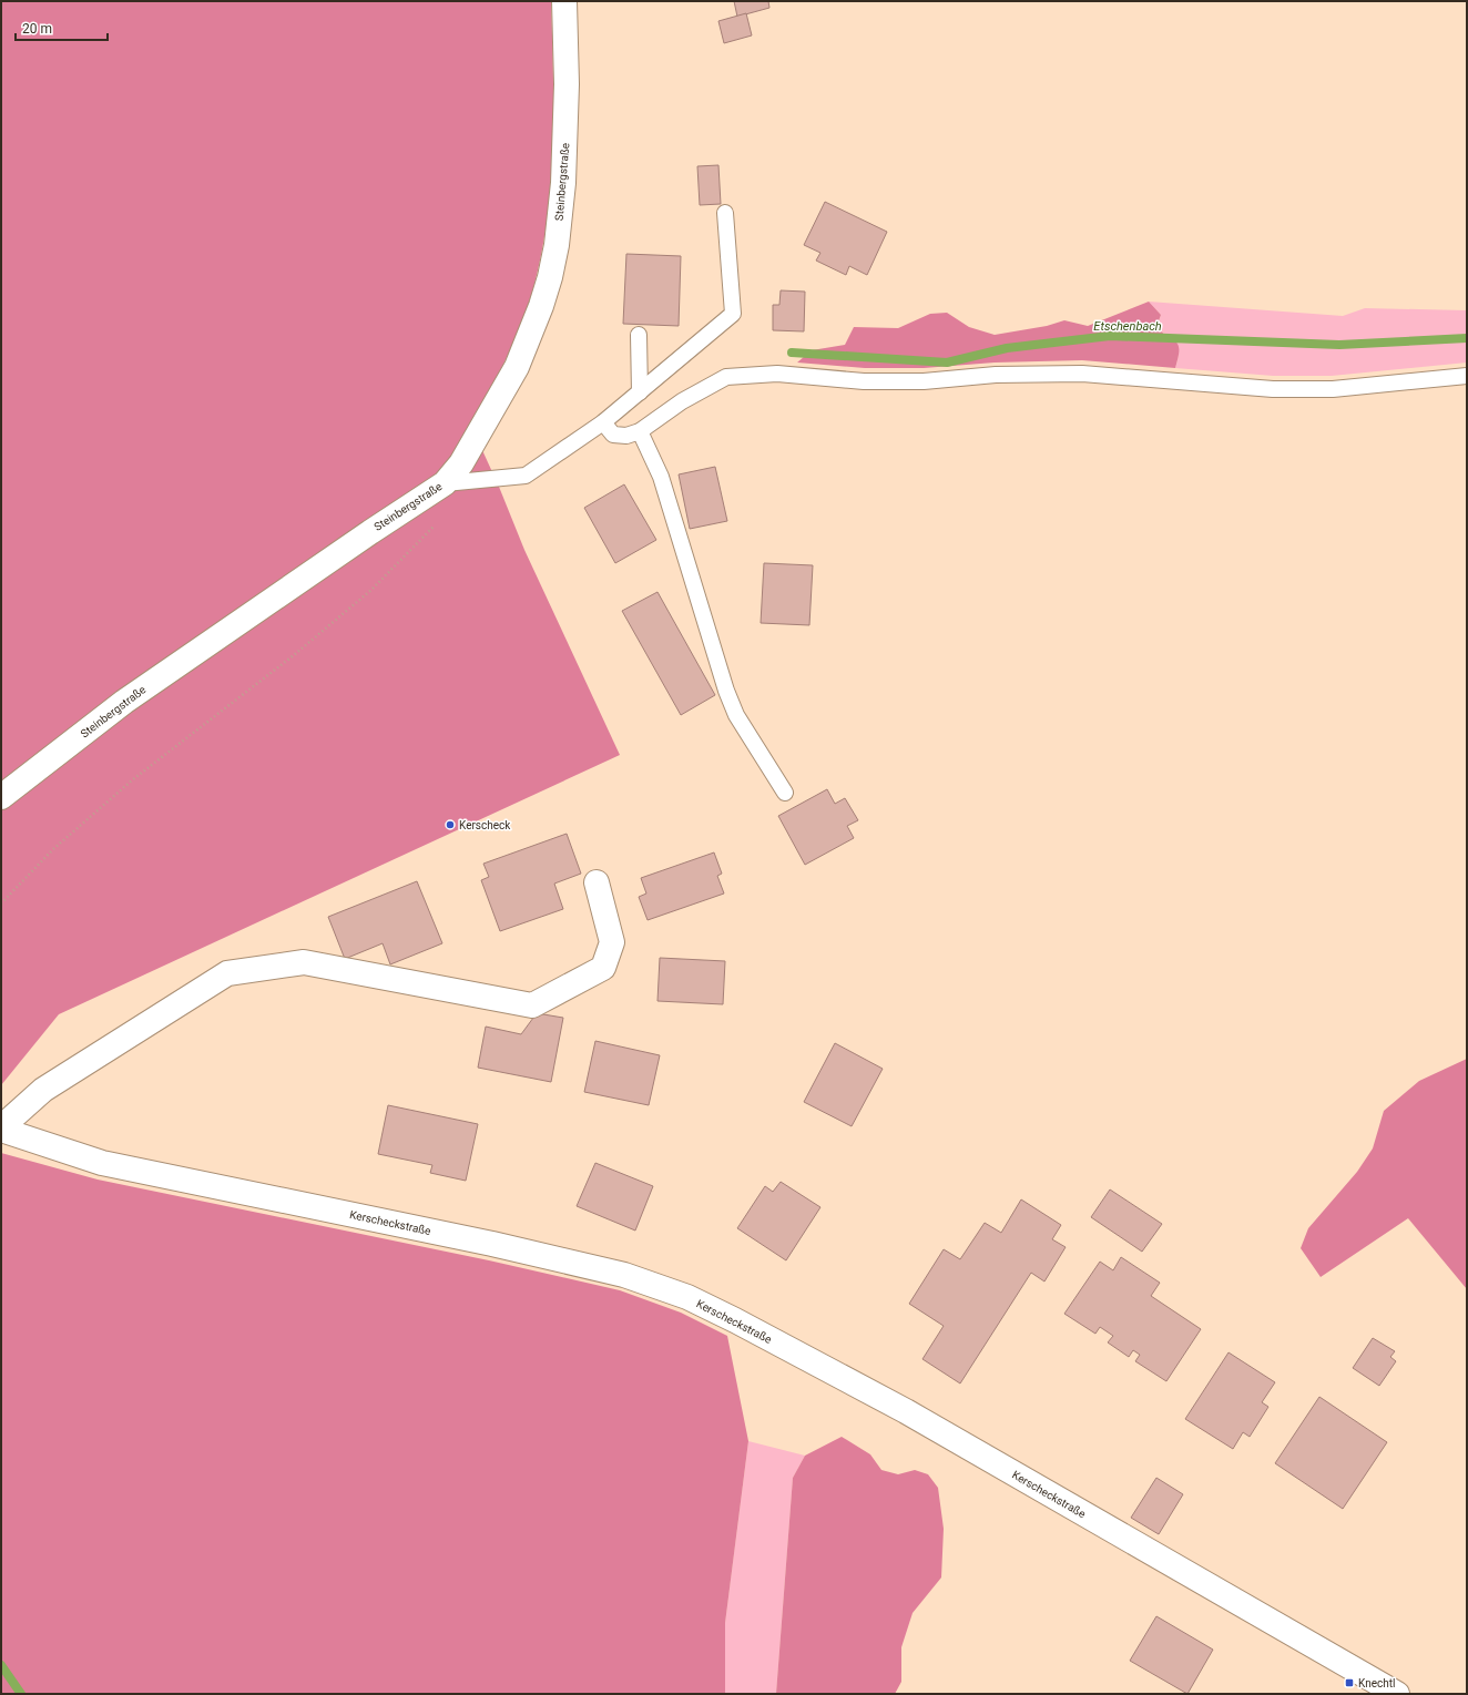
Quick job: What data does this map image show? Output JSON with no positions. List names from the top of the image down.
{
  "streets": {
    "street": ["Steinbergstraße", "Kerscheckstraße"]
  },
  "water": ["Etschenbach"],
  "places": {
    "other": ["Kerscheck"],
    "transit": ["Knechtl"]
  },
  "scale_bar": "20 m"
}
